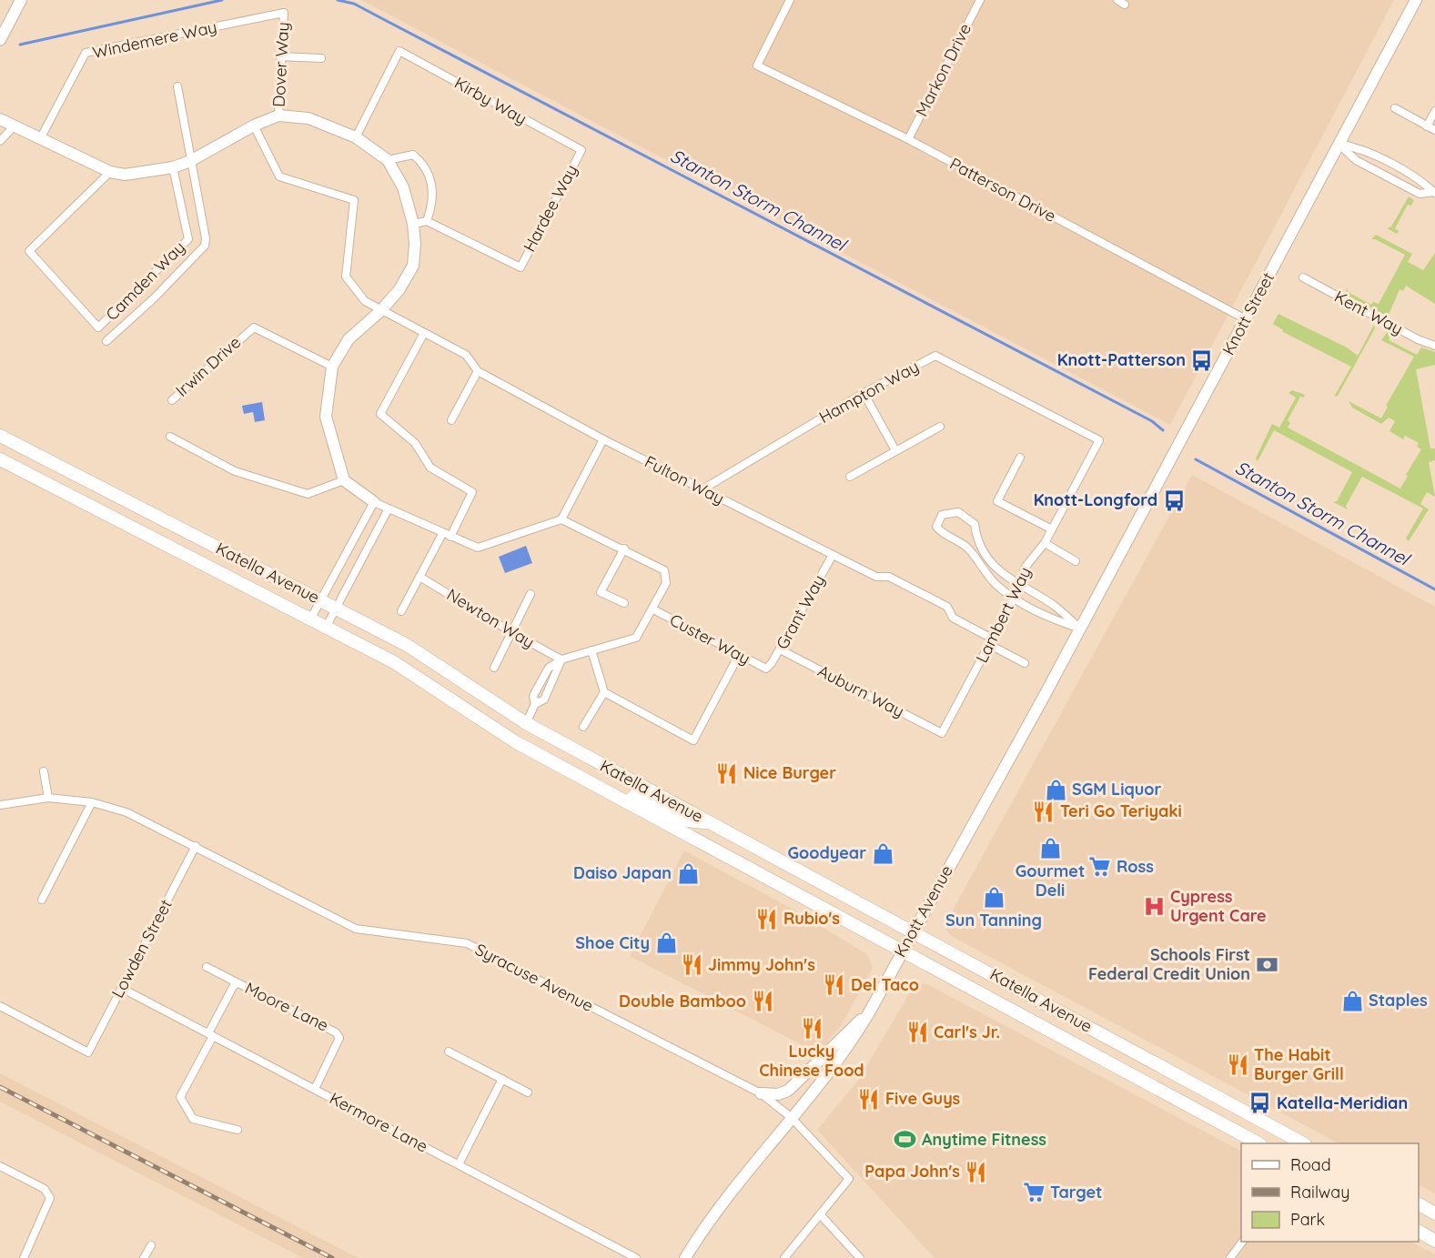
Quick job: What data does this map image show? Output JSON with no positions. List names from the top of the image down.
{
  "streets": {
    "main road": ["Knott Street", "Katella Avenue", "Knott Avenue"],
    "street": [
      "Windemere Way",
      "Dover Way",
      "Markon Drive",
      "Kirby Way",
      "Patterson Drive",
      "Hardee Way",
      "Camden Way",
      "Kent Way",
      "Irwin Drive",
      "Hampton Way",
      "Fulton Way",
      "Grant Way",
      "Lambert Way",
      "Newton Way",
      "Custer Way",
      "Auburn Way",
      "Lowden Street",
      "Syracuse Avenue",
      "Moore Lane",
      "Kermore Lane"
    ]
  },
  "crossings": [
    ["Windemere Way", "Dover Way"],
    ["Markon Drive", "Patterson Drive"],
    ["Kirby Way", "Hardee Way"],
    ["Patterson Drive", "Knott Street"],
    ["Knott Street", "Knott Avenue"],
    ["Hampton Way", "Fulton Way"],
    ["Hampton Way", "Lambert Way"],
    ["Fulton Way", "Grant Way"],
    ["Fulton Way", "Lambert Way"],
    ["Katella Avenue", "Knott Avenue"],
    ["Grant Way", "Custer Way"],
    ["Grant Way", "Auburn Way"],
    ["Lambert Way", "Auburn Way"],
    ["Knott Avenue", "Syracuse Avenue"],
    ["Lowden Street", "Syracuse Avenue"],
    ["Lowden Street", "Kermore Lane"],
    ["Moore Lane", "Kermore Lane"]
  ],
  "water": ["Stanton Storm Channel"],
  "places": {
    "bus stop": ["Knott-Patterson", "Knott-Longford", "Katella-Meridian"],
    "restaurant": [
      "Nice Burger",
      "Teri Go Teriyaki",
      "Rubio's",
      "Jimmy John's",
      "Del Taco",
      "Double Bamboo",
      "Lucky Chinese Food",
      "Carl's Jr.",
      "The Habit Burger Grill",
      "Five Guys",
      "Papa John's"
    ],
    "shop": [
      "SGM Liquor",
      "Gourmet Deli",
      "Goodyear",
      "Daiso Japan",
      "Sun Tanning",
      "Shoe City",
      "Staples"
    ],
    "supermarket": ["Ross", "Target"],
    "hospital": ["Cypress Urgent Care"],
    "bank": ["Schools First Federal Credit Union"],
    "sports": ["Anytime Fitness"]
  },
  "legend": ["Road", "Railway", "Park"]
}
